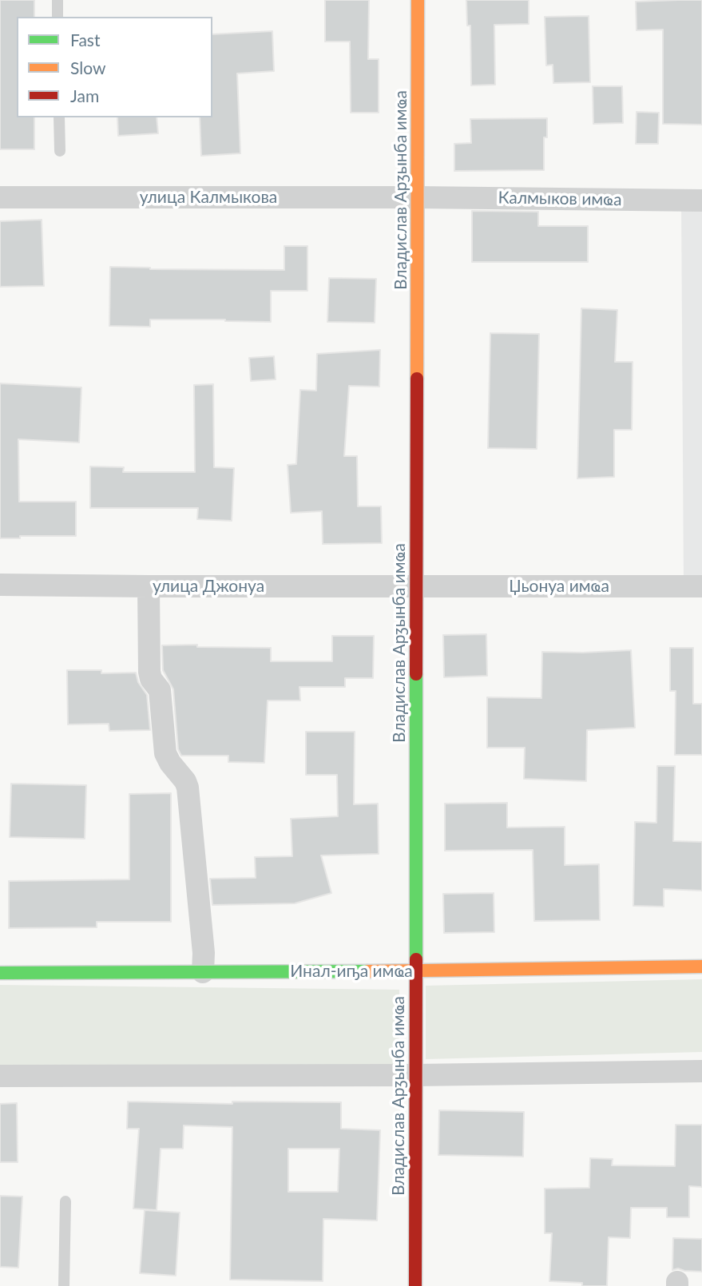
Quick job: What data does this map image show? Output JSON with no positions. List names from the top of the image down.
{
  "streets": {
    "main road": ["Владислав Арӡынба имҩа", "Инал-иҧа имҩа"],
    "street": [
      "улица Калмыкова",
      "Калмыков имҩа",
      "улица Джонуа",
      "Џьонуа имҩа"
    ]
  },
  "crossings": [
    ["Владислав Арӡынба имҩа", "улица Калмыкова"],
    ["Владислав Арӡынба имҩа", "Калмыков имҩа"],
    ["Владислав Арӡынба имҩа", "улица Джонуа"],
    ["Владислав Арӡынба имҩа", "Џьонуа имҩа"],
    ["Владислав Арӡынба имҩа", "Инал-иҧа имҩа"],
    ["улица Калмыкова", "Калмыков имҩа"],
    ["улица Джонуа", "Џьонуа имҩа"]
  ],
  "legend": ["Fast", "Slow", "Jam"]
}
